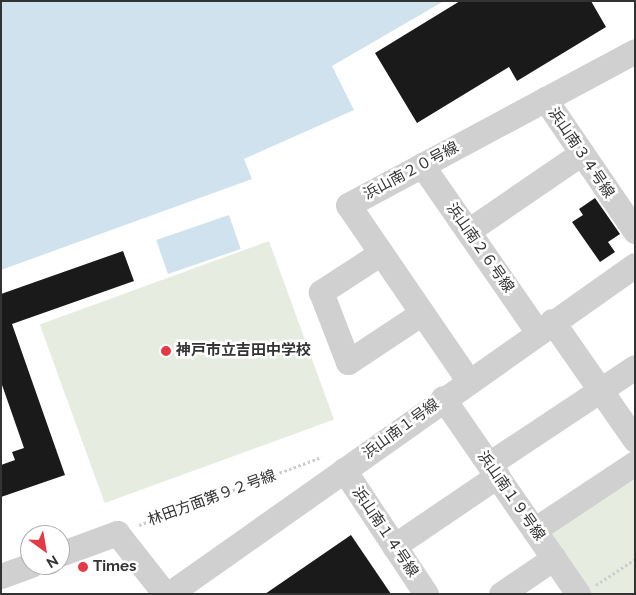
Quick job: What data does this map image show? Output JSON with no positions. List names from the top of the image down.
{
  "streets": {
    "street": [
      "浜山南３４号線",
      "浜山南２０号線",
      "浜山南２６号線",
      "浜山南１号線",
      "浜山南１９号線",
      "浜山南１４号線"
    ],
    "path": ["林田方面第９２号線"]
  },
  "crossings": [
    ["浜山南３４号線", "浜山南２０号線"],
    ["浜山南２０号線", "浜山南２６号線"],
    ["浜山南２０号線", "浜山南１号線"],
    ["浜山南２６号線", "浜山南１号線"],
    ["浜山南１号線", "浜山南１９号線"],
    ["浜山南１号線", "林田方面第９２号線"],
    ["浜山南１号線", "浜山南１４号線"],
    ["林田方面第９２号線", "浜山南１４号線"]
  ],
  "places": ["神戸市立吉田中学校", "Times"],
  "north": "bottom right"
}
